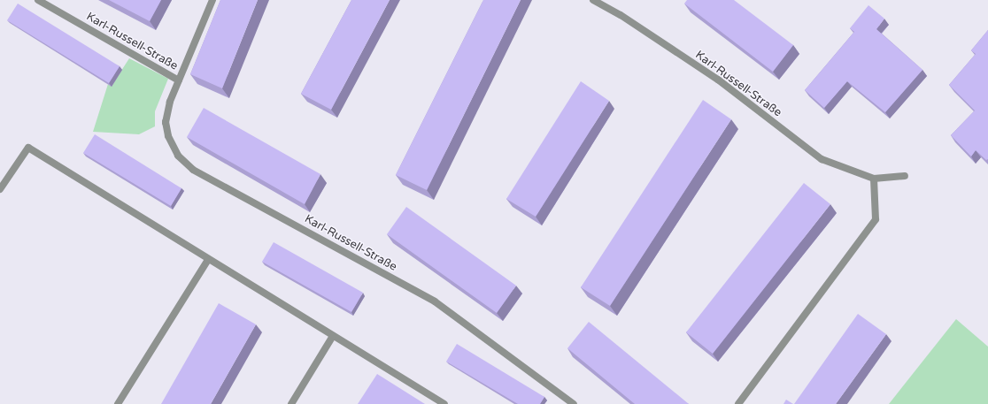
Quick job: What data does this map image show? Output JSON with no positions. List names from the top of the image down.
{
  "streets": {
    "street": ["Karl-Russell-Straße"]
  }
}
